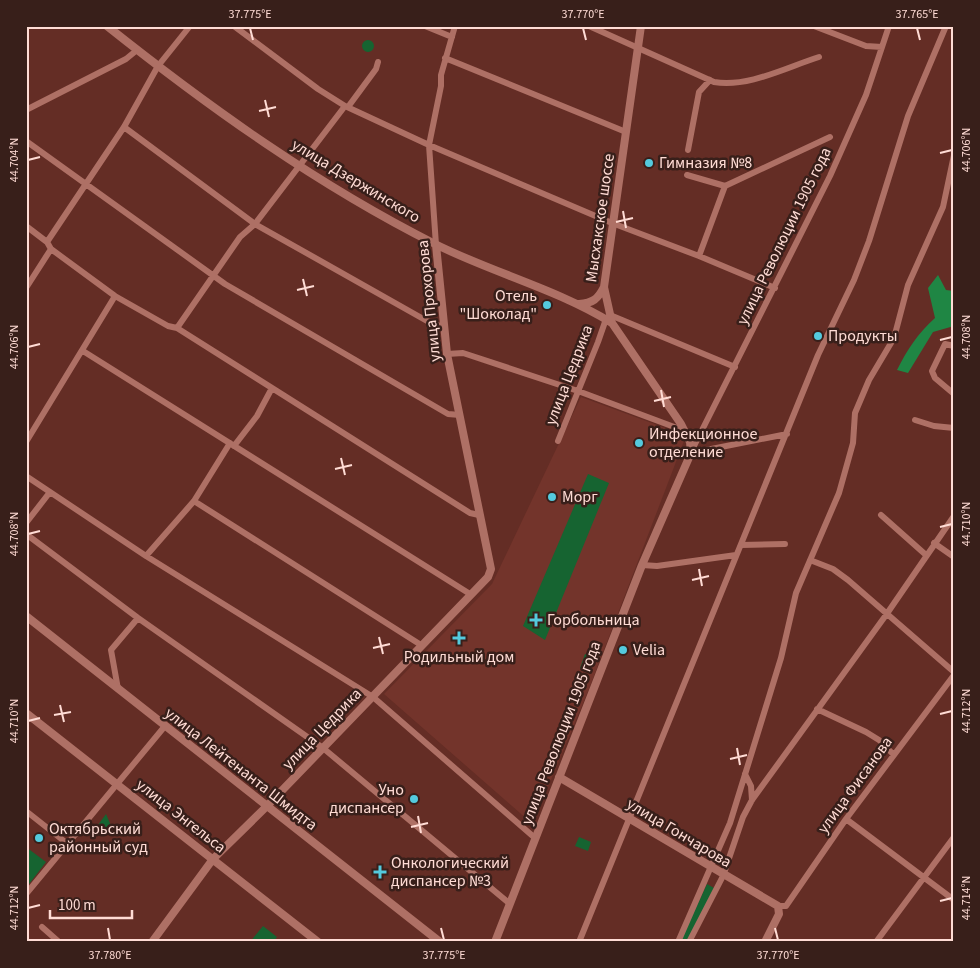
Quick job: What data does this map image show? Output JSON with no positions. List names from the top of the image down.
{
  "streets": {
    "street": [
      "улица Дзержинского",
      "Мысхакское шоссе",
      "улица Революции 1905 года",
      "улица Прохорова",
      "улица Цедрика",
      "улица Лейтенанта Шмидта",
      "улица Фисанова",
      "улица Энгельса",
      "улица Гончарова"
    ]
  },
  "crossings": [
    ["улица Дзержинского", "Мысхакское шоссе"],
    ["улица Дзержинского", "улица Революции 1905 года"],
    ["улица Дзержинского", "улица Прохорова"],
    ["улица Дзержинского", "улица Цедрика"],
    ["Мысхакское шоссе", "улица Революции 1905 года"],
    ["Мысхакское шоссе", "улица Цедрика"],
    ["улица Революции 1905 года", "улица Гончарова"],
    ["улица Прохорова", "улица Цедрика"],
    ["улица Цедрика", "улица Лейтенанта Шмидта"],
    ["улица Цедрика", "улица Энгельса"],
    ["улица Фисанова", "улица Гончарова"]
  ],
  "places": {
    "other": [
      "Гимназия №8",
      "Отель \"Шоколад\"",
      "Продукты",
      "Инфекционное отделение",
      "Морг",
      "Velia",
      "Уно диспансер",
      "Октябрьский районный суд"
    ],
    "health": ["Горбольница", "Родильный дом", "Онкологический диспансер №3"]
  },
  "scale_bar": "100 m",
  "coordinates": [
    "37.775°E",
    "37.770°E",
    "37.765°E",
    "44.706°N",
    "44.704°N",
    "44.708°N",
    "44.710°N",
    "44.712°N",
    "44.714°N",
    "37.780°E"
  ]
}
